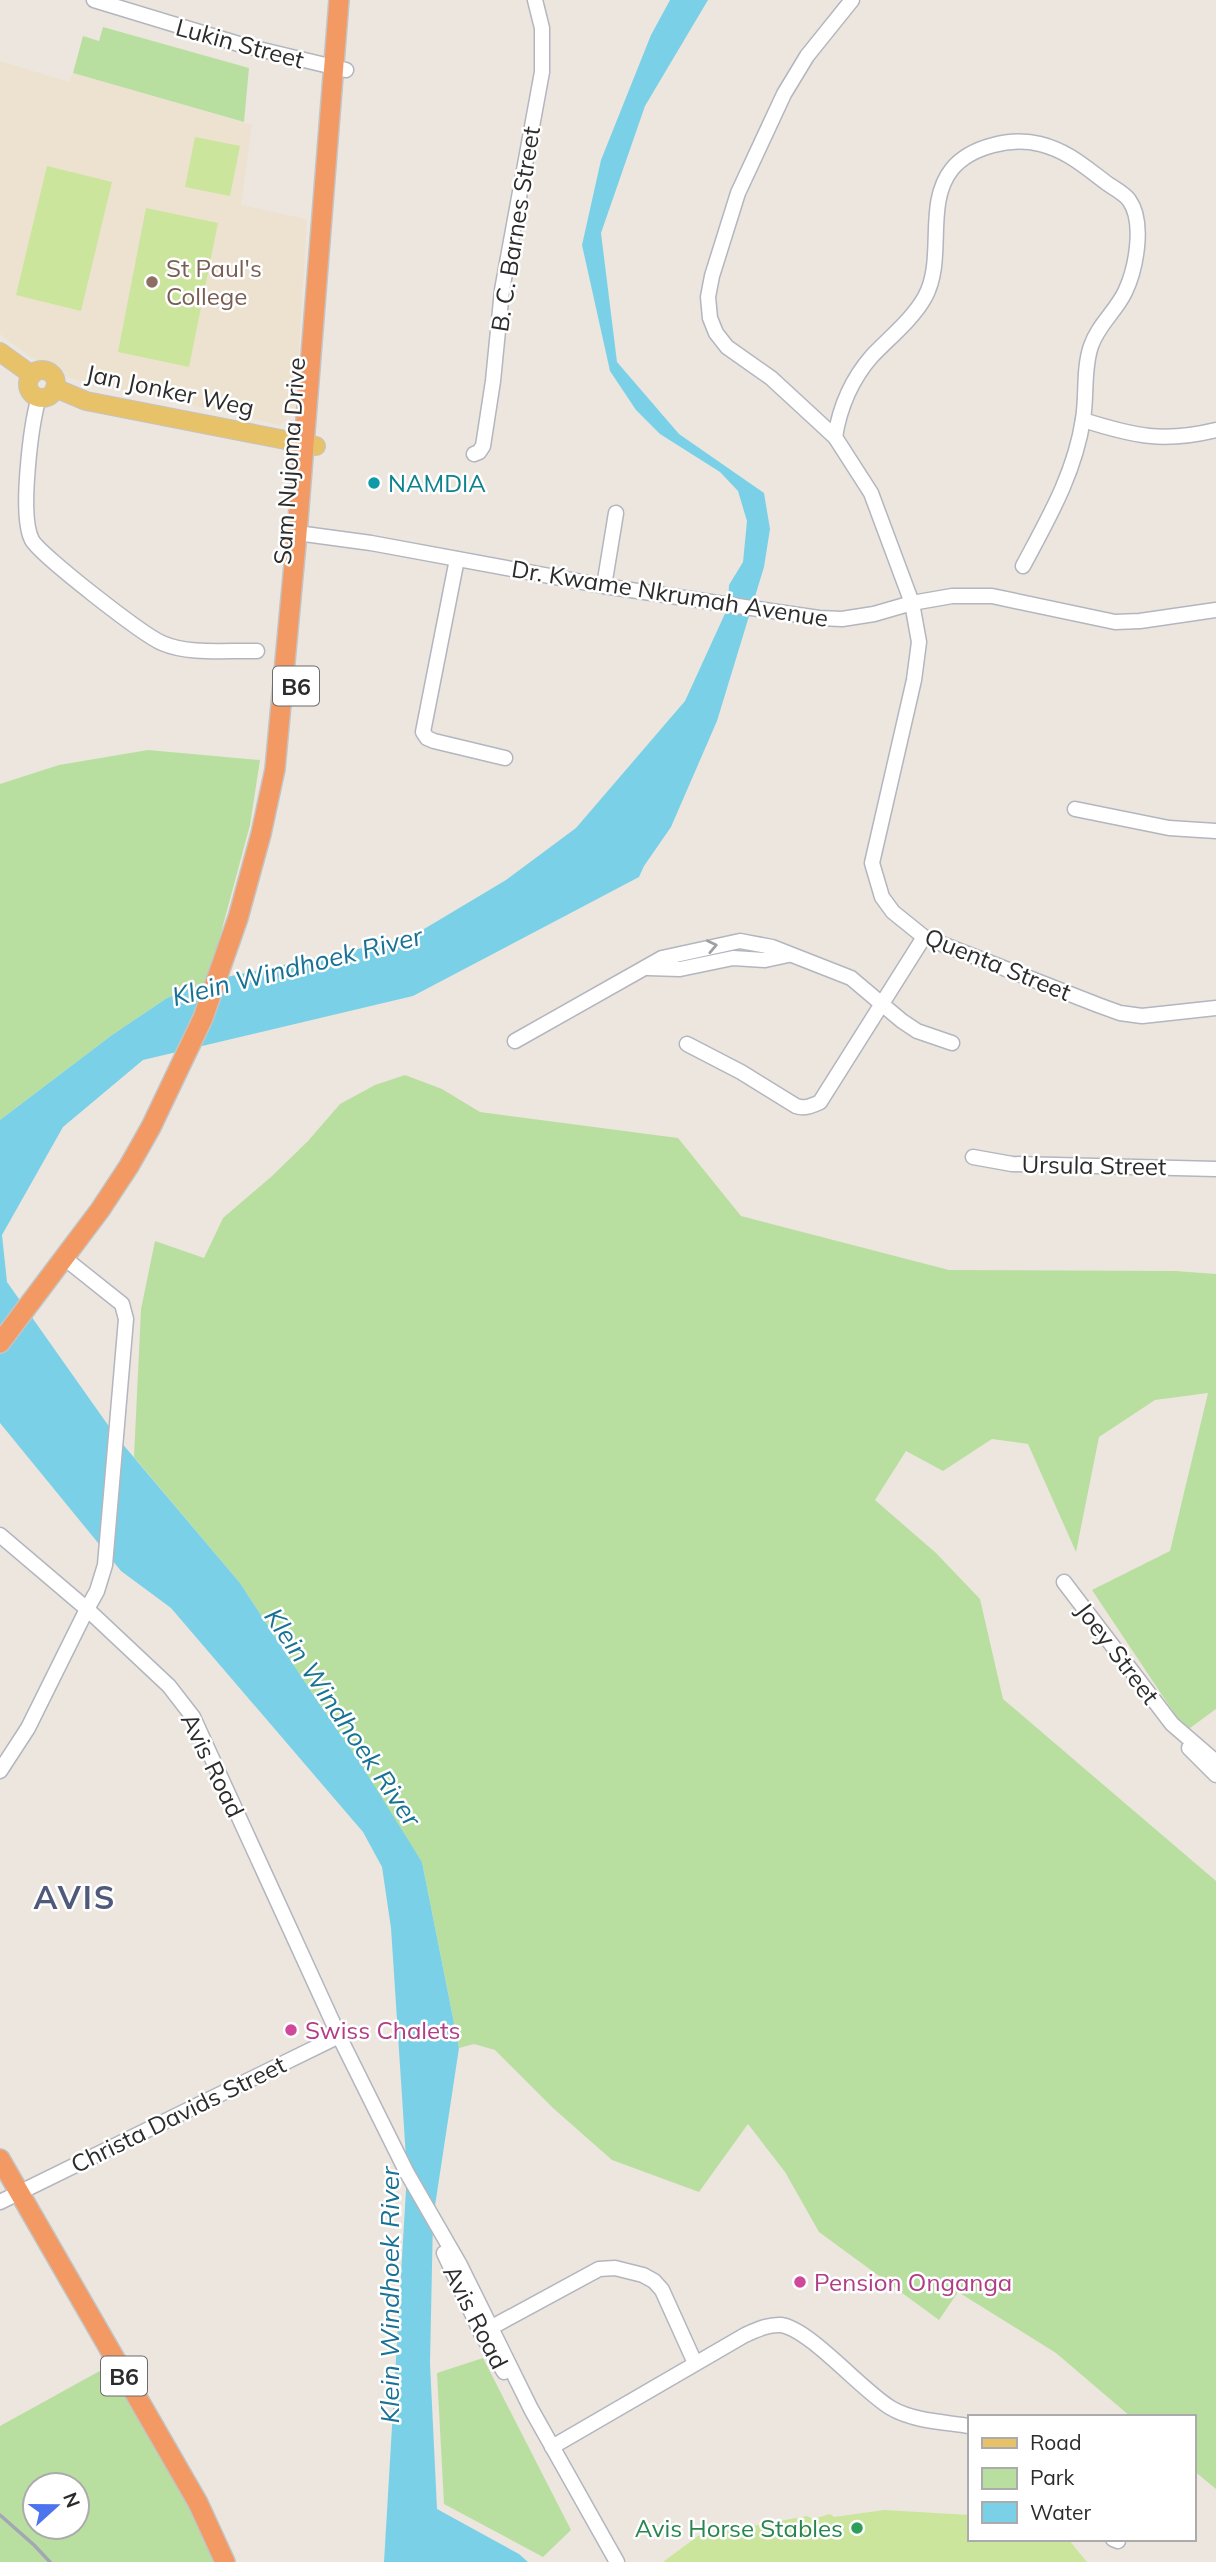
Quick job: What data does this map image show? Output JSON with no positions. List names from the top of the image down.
{
  "streets": {
    "highway": ["Sam Nujoma Drive", "B6"],
    "main road": ["Jan Jonker Weg"],
    "street": [
      "Lukin Street",
      "B. C. Barnes Street",
      "Dr. Kwame Nkrumah Avenue",
      "Quenta Street",
      "Ursula Street",
      "Joey Street",
      "Avis Road",
      "Christa Davids Street"
    ]
  },
  "crossings": [
    ["Lukin Street", "Sam Nujoma Drive"],
    ["Jan Jonker Weg", "Sam Nujoma Drive"],
    ["Sam Nujoma Drive", "Dr. Kwame Nkrumah Avenue"],
    ["Dr. Kwame Nkrumah Avenue", "Quenta Street"],
    ["B6", "Christa Davids Street"],
    ["Avis Road", "Christa Davids Street"]
  ],
  "districts": ["AVIS"],
  "water": ["Klein Windhoek River"],
  "places": [
    "St Paul's College",
    "NAMDIA",
    "Swiss Chalets",
    "Pension Onganga",
    "Avis Horse Stables"
  ],
  "legend": ["Road", "Park", "Water"],
  "north": "right"
}
